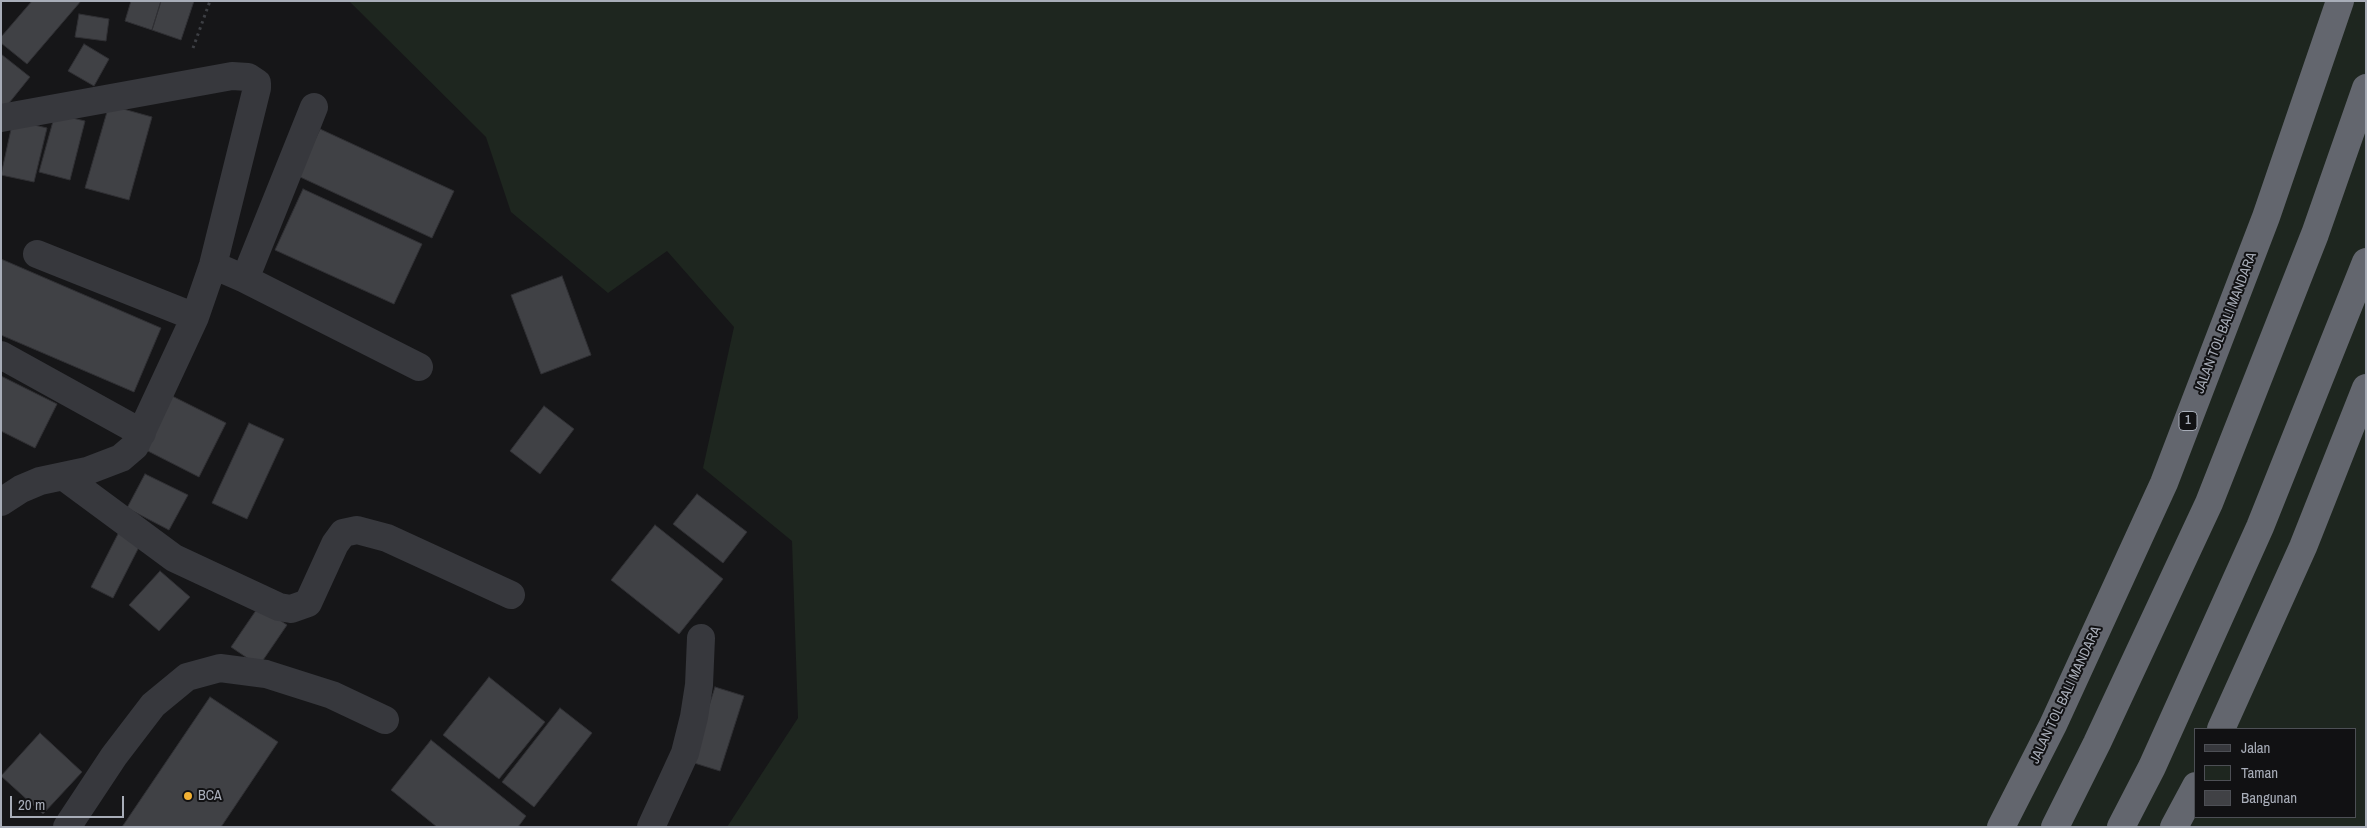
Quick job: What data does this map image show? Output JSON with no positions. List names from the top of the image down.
{
  "streets": {
    "highway": ["JALAN TOL BALI MANDARA", "1"]
  },
  "places": ["BCA"],
  "legend": ["Jalan", "Taman", "Bangunan"],
  "scale_bar": "20 m"
}
